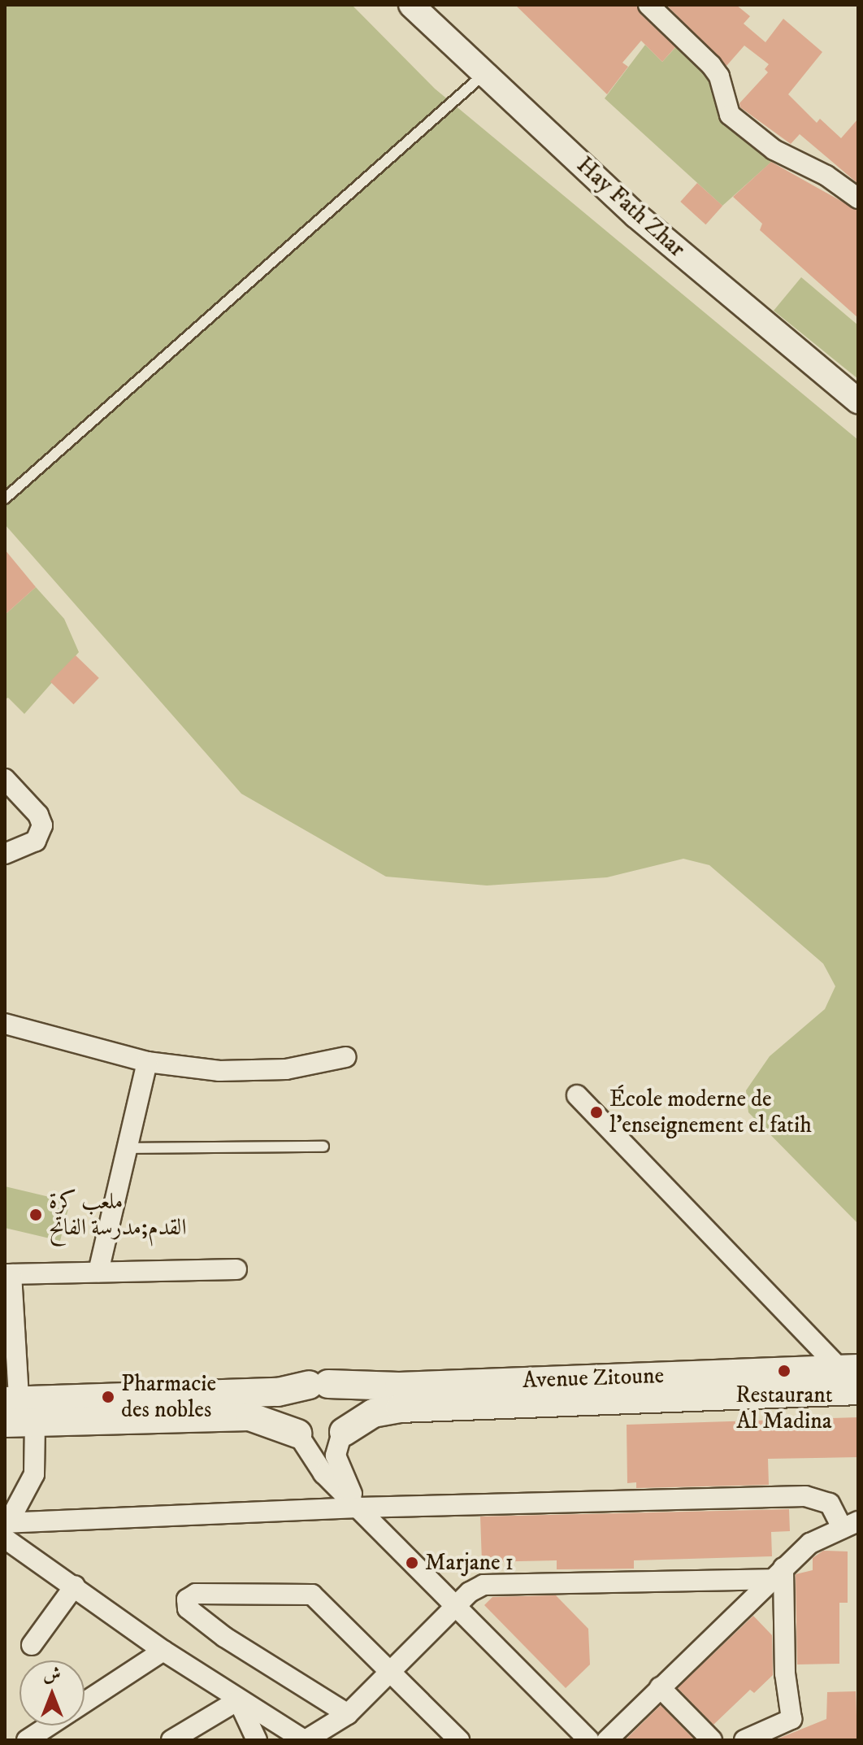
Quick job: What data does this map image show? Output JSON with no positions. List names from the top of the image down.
{
  "streets": {
    "main road": ["Avenue Zitoune"],
    "street": ["Hay Fath Zhar"]
  },
  "places": [
    "École moderne de l'enseignement el fatih",
    "ملعب كرة القدم;مدرسة الفاتح",
    "Restaurant Al Madina",
    "Pharmacie des nobles",
    "Marjane 1"
  ],
  "north": "top"
}
